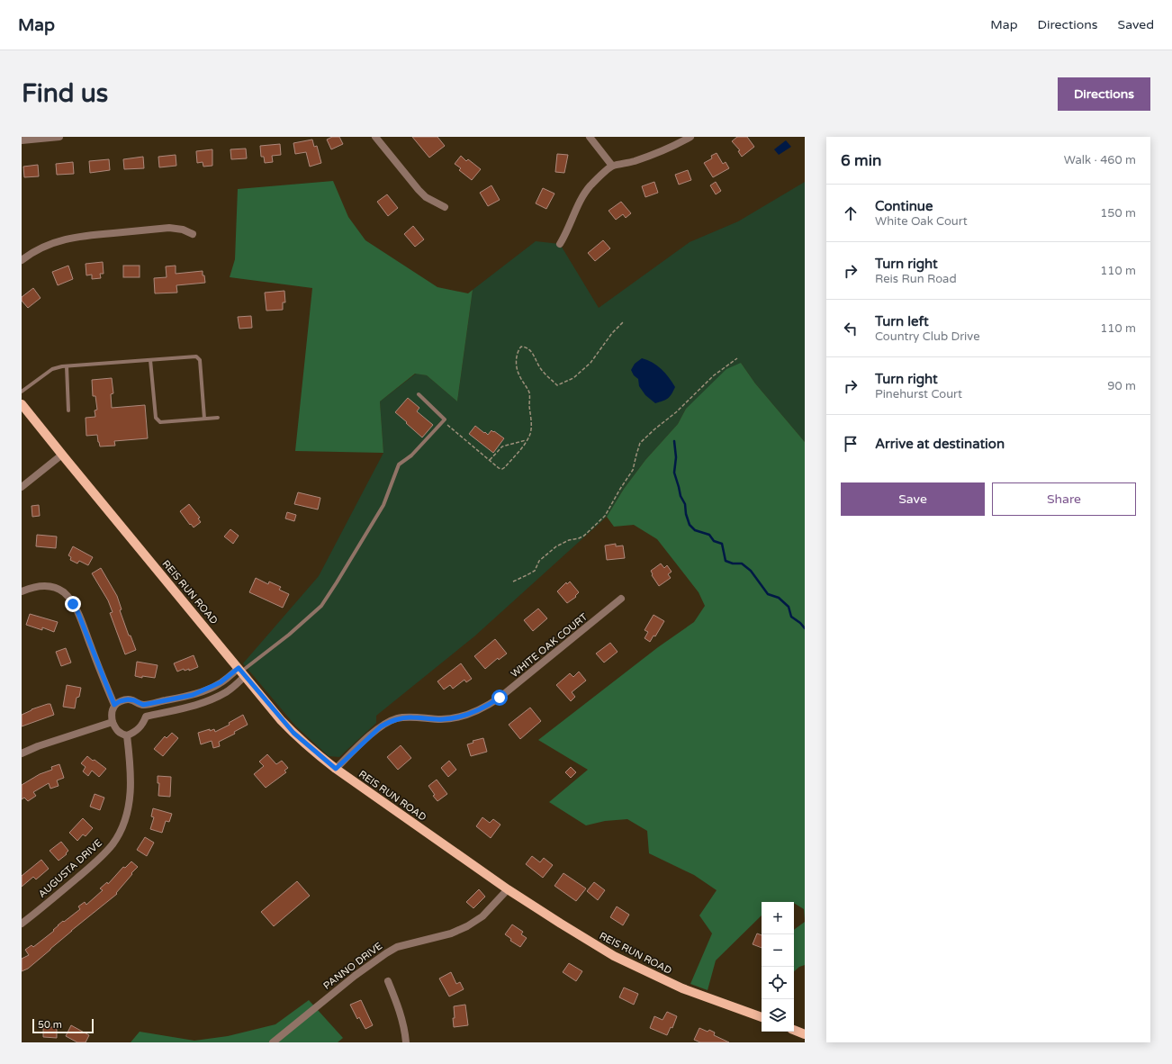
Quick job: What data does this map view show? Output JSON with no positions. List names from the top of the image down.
{
  "streets": {
    "main road": ["REIS RUN ROAD"],
    "street": ["WHITE OAK COURT", "AUGUSTA DRIVE", "PANNO DRIVE"]
  },
  "crossings": [
    ["REIS RUN ROAD", "WHITE OAK COURT"],
    ["REIS RUN ROAD", "PANNO DRIVE"]
  ],
  "scale_bar": "50 m",
  "page": {
    "header": "Map",
    "nav": ["Map", "Directions", "Saved"],
    "buttons": [
      "Directions",
      ["Save", "Share"]
    ],
    "title": "Find us",
    "heading": ["6 min", "Walk · 460 m"],
    "list": [
      ["Continue", "White Oak Court", "150 m"],
      ["Turn right", "Reis Run Road", "110 m"],
      ["Turn left", "Country Club Drive", "110 m"],
      ["Turn right", "Pinehurst Court", "90 m"],
      "Arrive at destination"
    ],
    "map_buttons": ["+", "−"],
    "scale": "50 m"
  }
}
